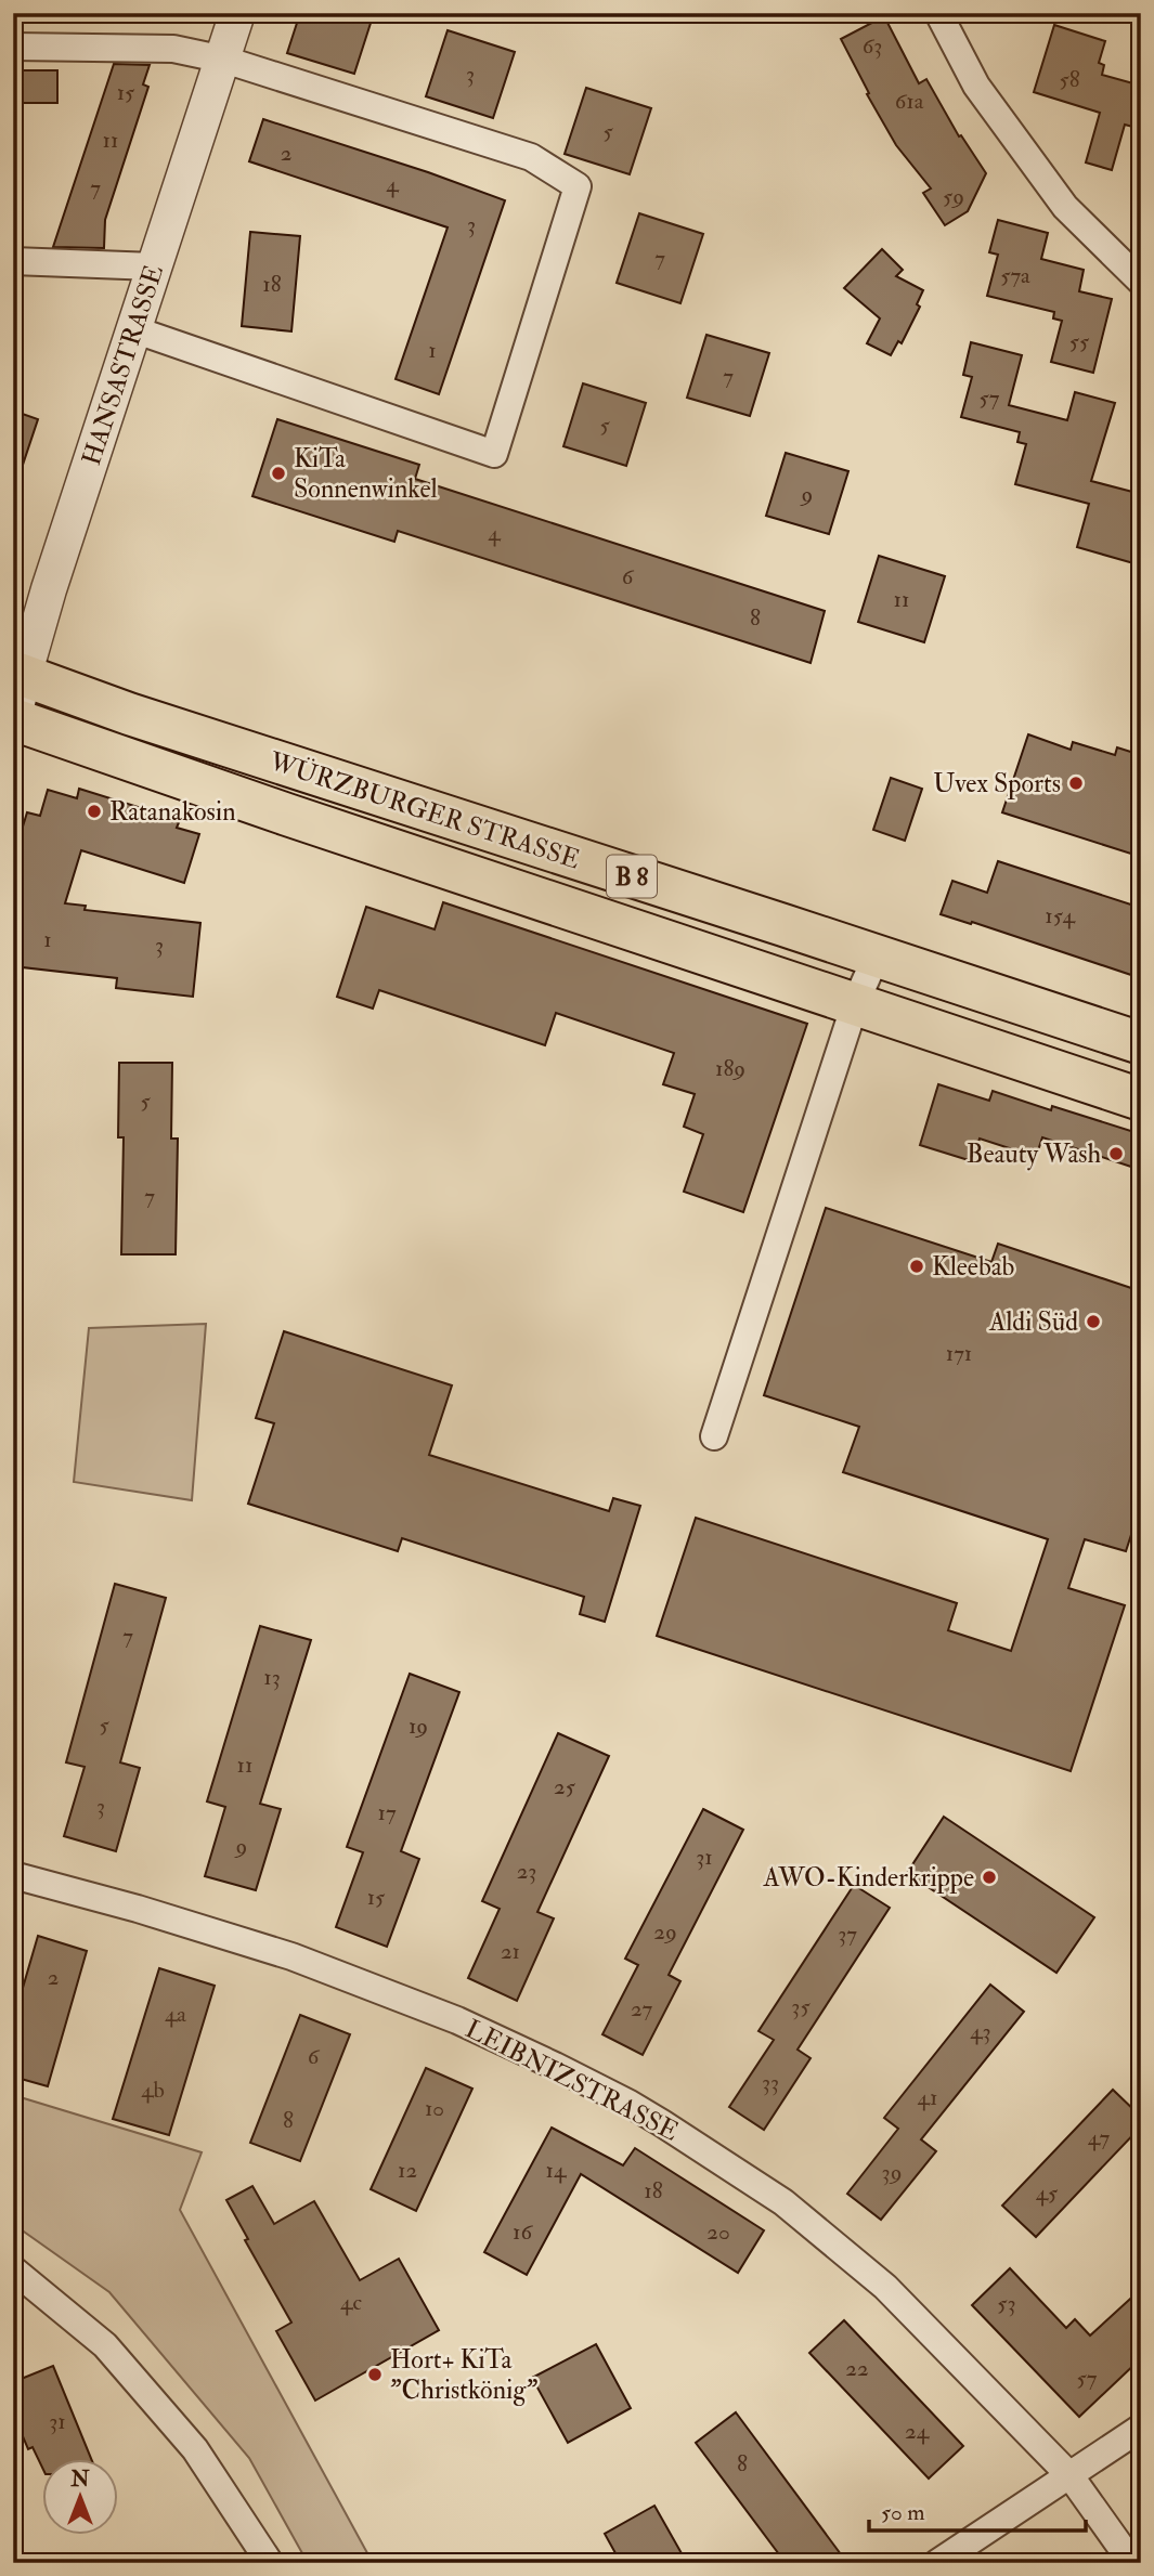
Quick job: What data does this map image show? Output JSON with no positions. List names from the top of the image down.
{
  "streets": {
    "main road": ["WÜRZBURGER STRASSE", "B 8"],
    "street": ["HANSASTRASSE", "LEIBNIZSTRASSE"]
  },
  "crossings": [
    ["HANSASTRASSE", "WÜRZBURGER STRASSE"]
  ],
  "places": [
    "KiTa Sonnenwinkel",
    "Uvex Sports",
    "Ratanakosin",
    "Beauty Wash",
    "Kleebab",
    "Aldi Süd",
    "AWO-Kinderkrippe",
    "Hort+ KiTa \"Christkönig\""
  ],
  "house_numbers": [
    "63",
    "3",
    "58",
    "15",
    "61a",
    "5",
    "11",
    "2",
    "4",
    "7",
    "59",
    "3",
    "7",
    "57a",
    "18",
    "55",
    "1",
    "7",
    "57",
    "5",
    "9",
    "4",
    "6",
    "11",
    "8",
    "154",
    "1",
    "3",
    "189",
    "5",
    "7",
    "171",
    "7",
    "13",
    "5",
    "19",
    "11",
    "25",
    "3",
    "17",
    "9",
    "31",
    "23",
    "15",
    "29",
    "37",
    "21",
    "2",
    "35",
    "27",
    "4a",
    "43",
    "6",
    "33",
    "4b",
    "41",
    "10",
    "8",
    "47",
    "12",
    "14",
    "39",
    "18",
    "45",
    "16",
    "20",
    "4c",
    "53",
    "22",
    "57",
    "31",
    "24",
    "8"
  ],
  "scale_bar": "50 m",
  "north": "top"
}
